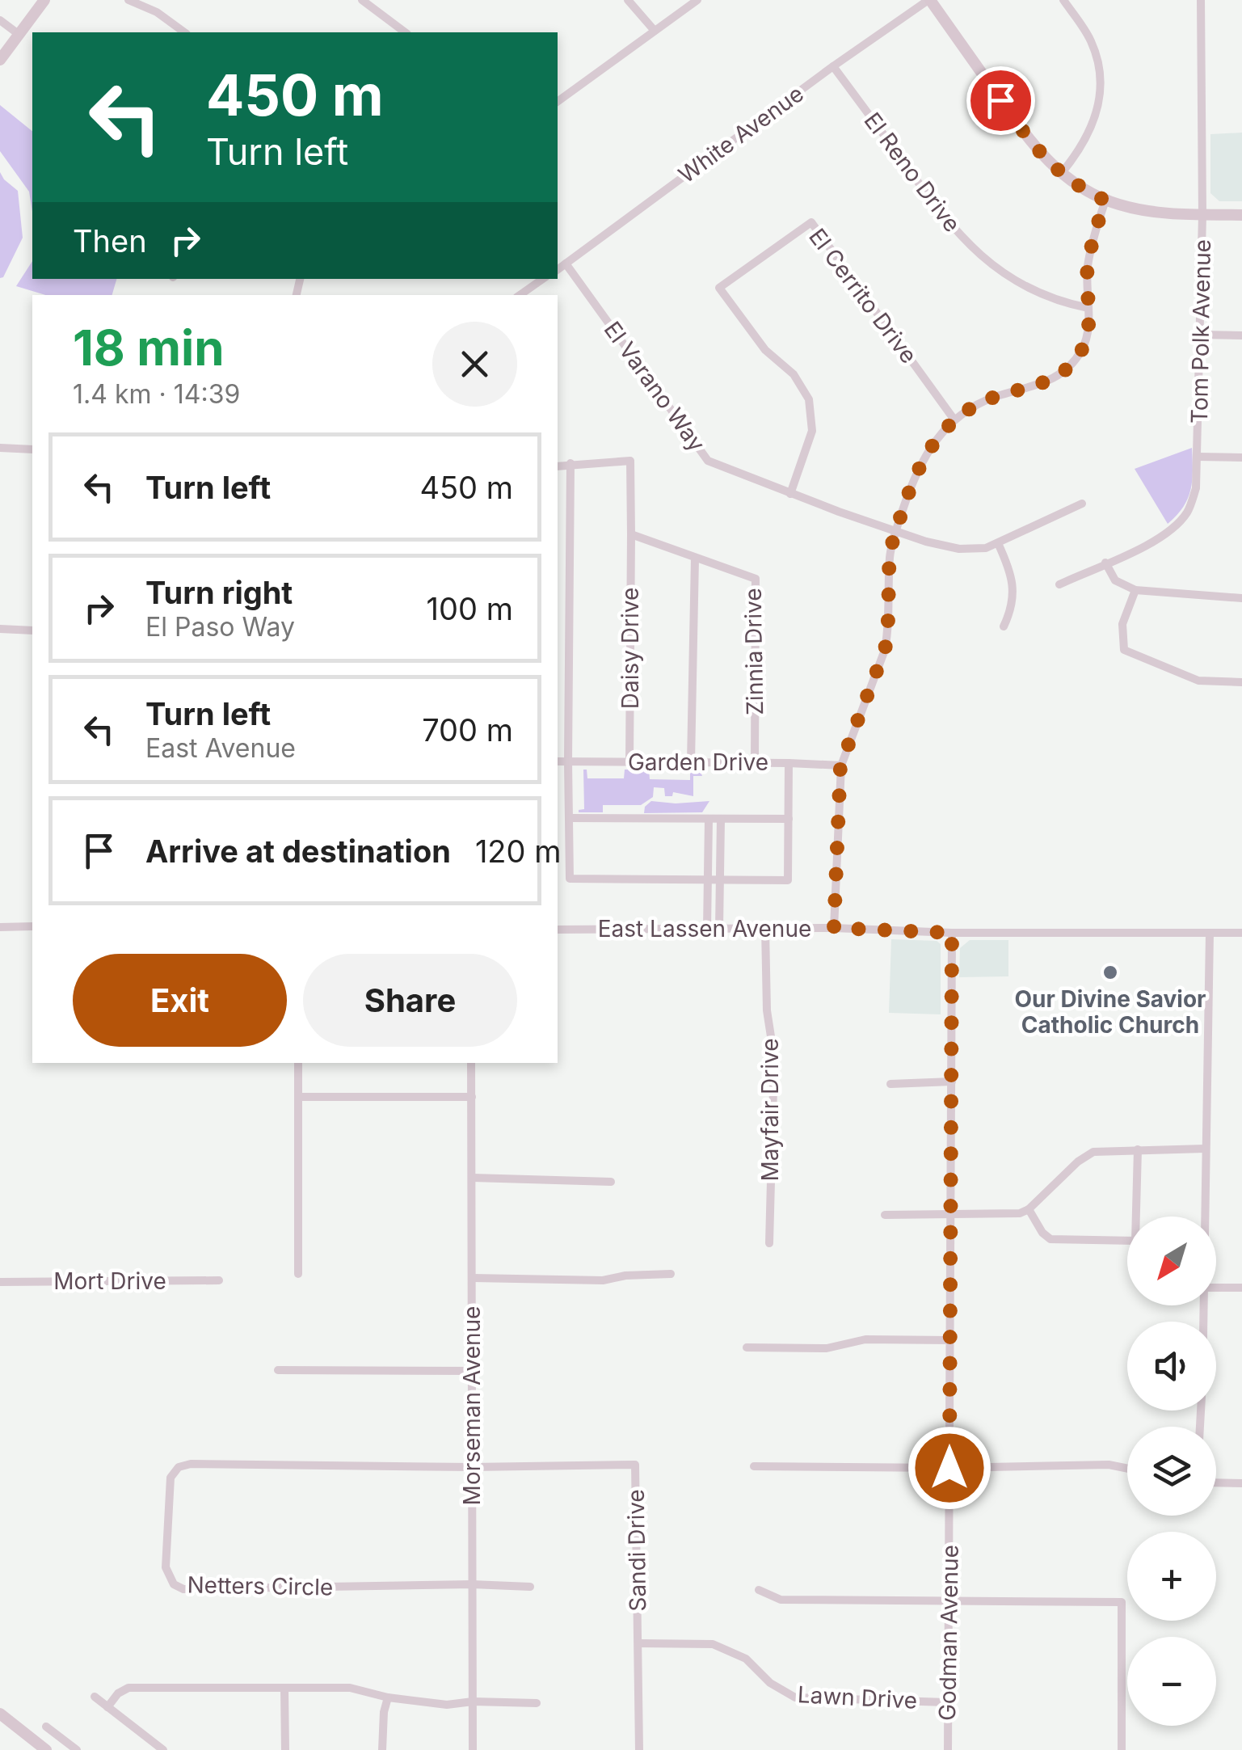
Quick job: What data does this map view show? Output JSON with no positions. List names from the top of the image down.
{
  "streets": {
    "street": [
      "White Avenue",
      "El Reno Drive",
      "El Cerrito Drive",
      "Tom Polk Avenue",
      "El Varano Way",
      "Daisy Drive",
      "Zinnia Drive",
      "Garden Drive",
      "East Lassen Avenue",
      "Mayfair Drive",
      "Mort Drive",
      "Morseman Avenue",
      "Sandi Drive",
      "Netters Circle",
      "Godman Avenue",
      "Lawn Drive"
    ]
  },
  "crossings": [
    ["White Avenue", "El Reno Drive"],
    ["White Avenue", "El Varano Way"],
    ["El Cerrito Drive", "El Varano Way"],
    ["Daisy Drive", "Zinnia Drive"],
    ["Daisy Drive", "Garden Drive"],
    ["Zinnia Drive", "Garden Drive"],
    ["East Lassen Avenue", "Mayfair Drive"],
    ["East Lassen Avenue", "Godman Avenue"],
    ["Morseman Avenue", "Sandi Drive"],
    ["Morseman Avenue", "Netters Circle"],
    ["Sandi Drive", "Netters Circle"],
    ["Sandi Drive", "Lawn Drive"],
    ["Godman Avenue", "Lawn Drive"]
  ],
  "places": ["Our Divine Savior Catholic Church"],
  "north": "bottom left",
  "page": {
    "turn": ["450 m", "Turn left"],
    "then": "Then",
    "heading": ["18 min", "1.4 km · 14:39"],
    "list": [
      {
        "name": "Turn left",
        "value": "450 m"
      },
      {
        "name": "Turn right",
        "note": "El Paso Way",
        "value": "100 m"
      },
      {
        "name": "Turn left",
        "note": "East Avenue",
        "value": "700 m"
      },
      {
        "name": "Arrive at destination",
        "value": "120 m"
      }
    ],
    "buttons": ["Exit", "Share"],
    "map_buttons": ["+", "−"]
  }
}
